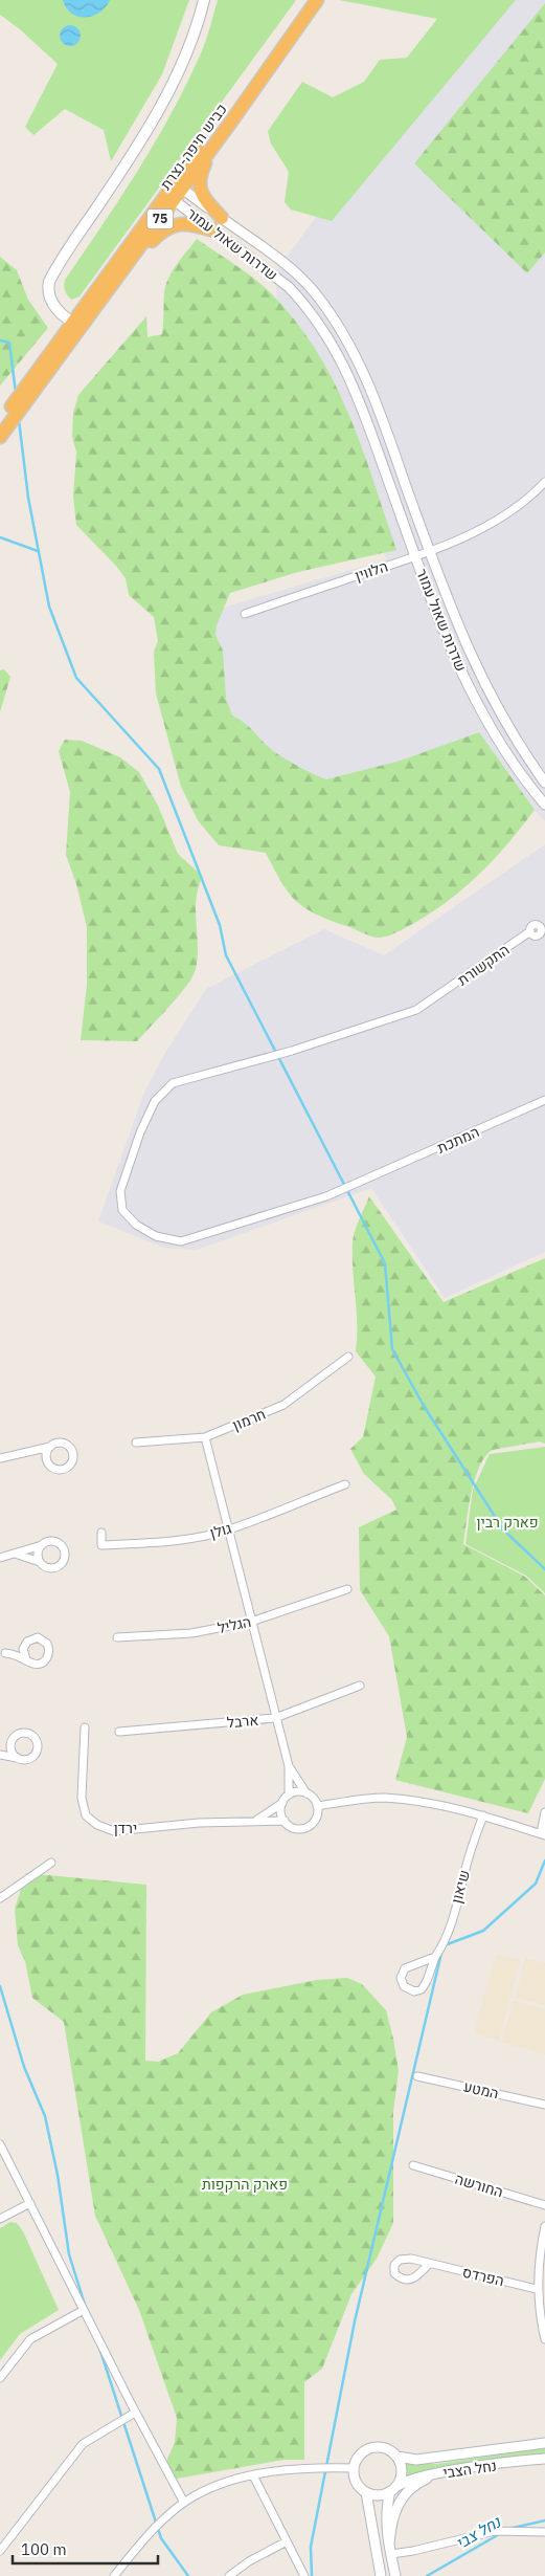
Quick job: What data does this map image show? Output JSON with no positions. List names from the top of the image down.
{
  "streets": {
    "highway": ["כביש חיפה-נצרת", "75"],
    "street": [
      "שדרות שאול עמור",
      "הלווין",
      "התקשורת",
      "המתכת",
      "חרמון",
      "גולן",
      "הגליל",
      "ארבל",
      "ירדן",
      "שיאון",
      "המטע",
      "החורשה",
      "הפרדס",
      "נחל הצבי"
    ]
  },
  "crossings": [
    ["כביש חיפה-נצרת", "שדרות שאול עמור"],
    ["שדרות שאול עמור", "הלווין"],
    ["התקשורת", "המתכת"]
  ],
  "water": ["נחל צבי"],
  "parks": ["פארק רבין", "פארק הרקפות"],
  "scale_bar": "100 m"
}
